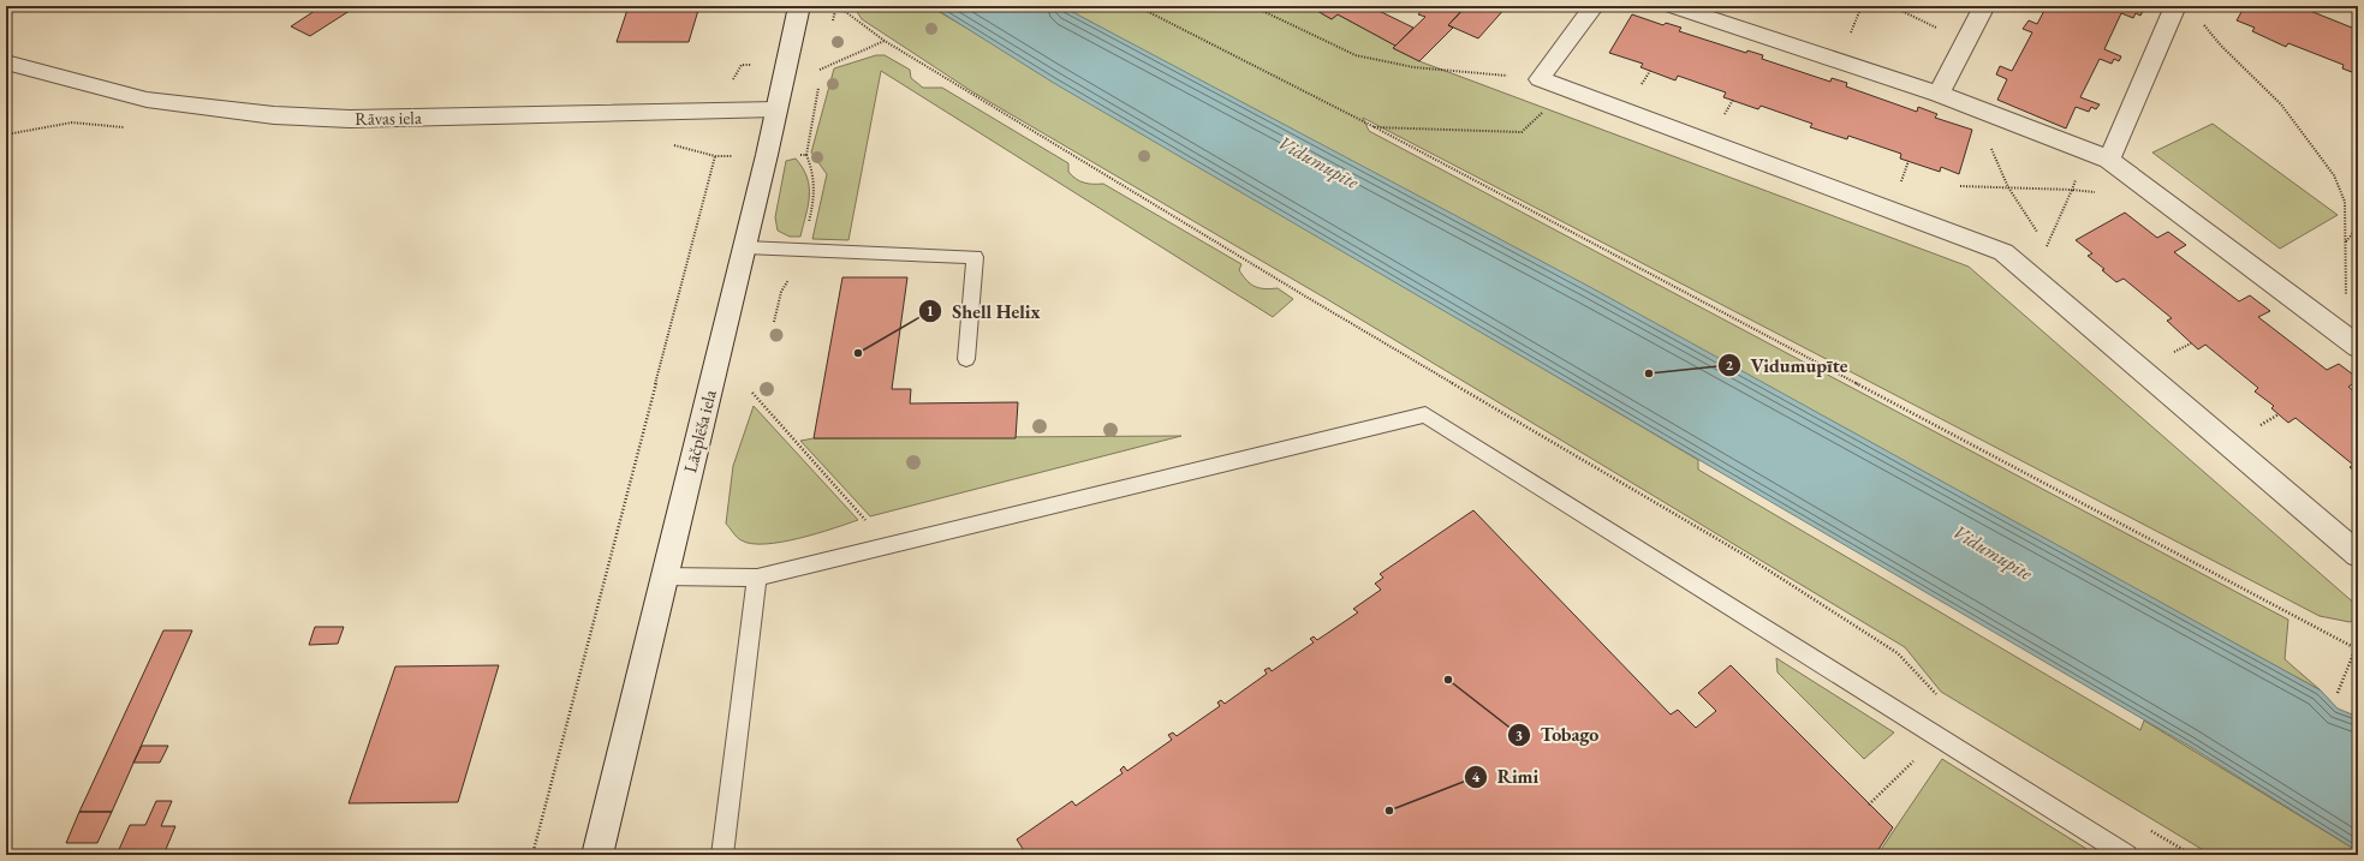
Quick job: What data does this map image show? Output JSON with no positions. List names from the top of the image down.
{
  "streets": {
    "street": ["Rāvas iela", "Lāčplēša iela"]
  },
  "crossings": [
    ["Rāvas iela", "Lāčplēša iela"]
  ],
  "water": ["Vidumupīte"],
  "places": [
    "Shell Helix",
    "Vidumupīte",
    "Tobago",
    "Rimi"
  ]
}
